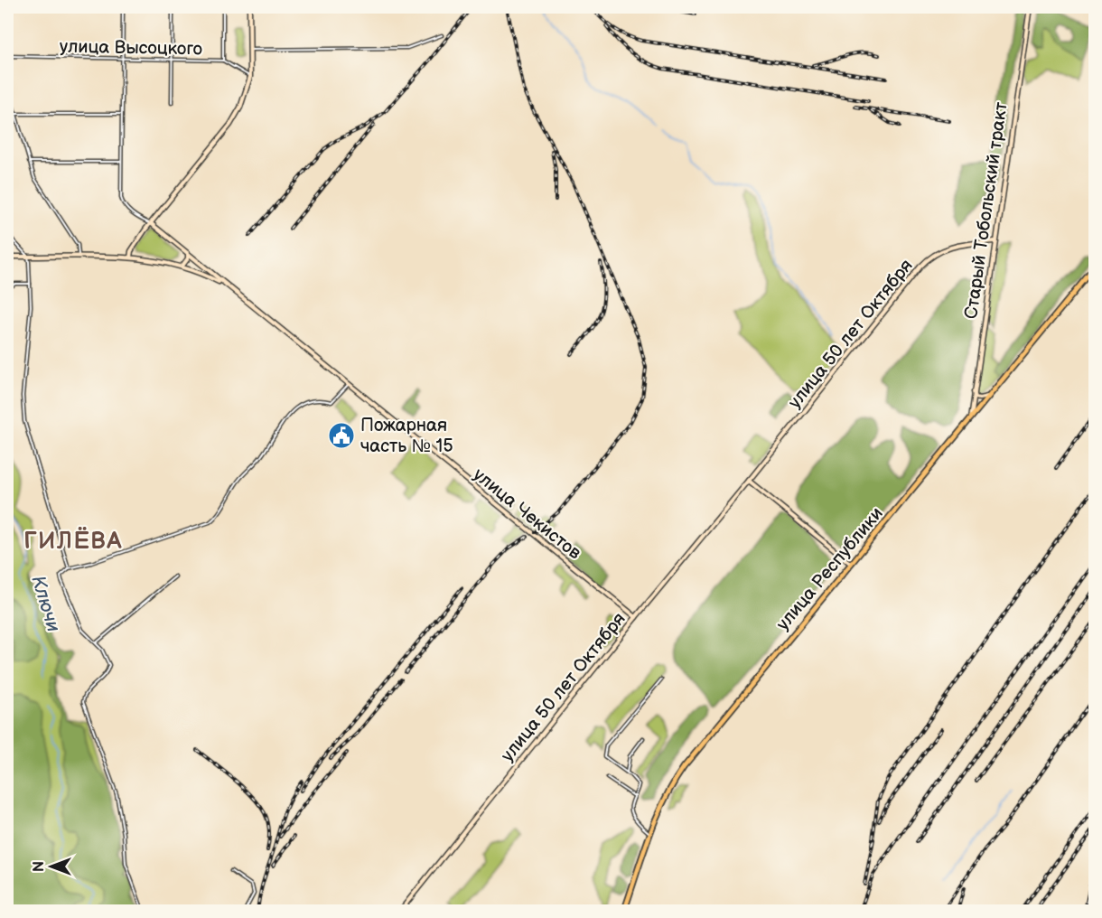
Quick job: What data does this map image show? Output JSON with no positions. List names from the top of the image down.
{
  "streets": {
    "main road": [
      "Старый Тобольский тракт",
      "улица 50 лет Октября",
      "улица Чекистов",
      "улица Республики"
    ],
    "street": ["улица Высоцкого"]
  },
  "crossings": [
    ["Старый Тобольский тракт", "улица 50 лет Октября"],
    ["Старый Тобольский тракт", "улица Республики"],
    ["улица 50 лет Октября", "улица Чекистов"]
  ],
  "districts": ["ГИЛЁВА"],
  "water": ["Ключи"],
  "places": {
    "public building": ["Пожарная часть № 15"]
  },
  "north": "left"
}
